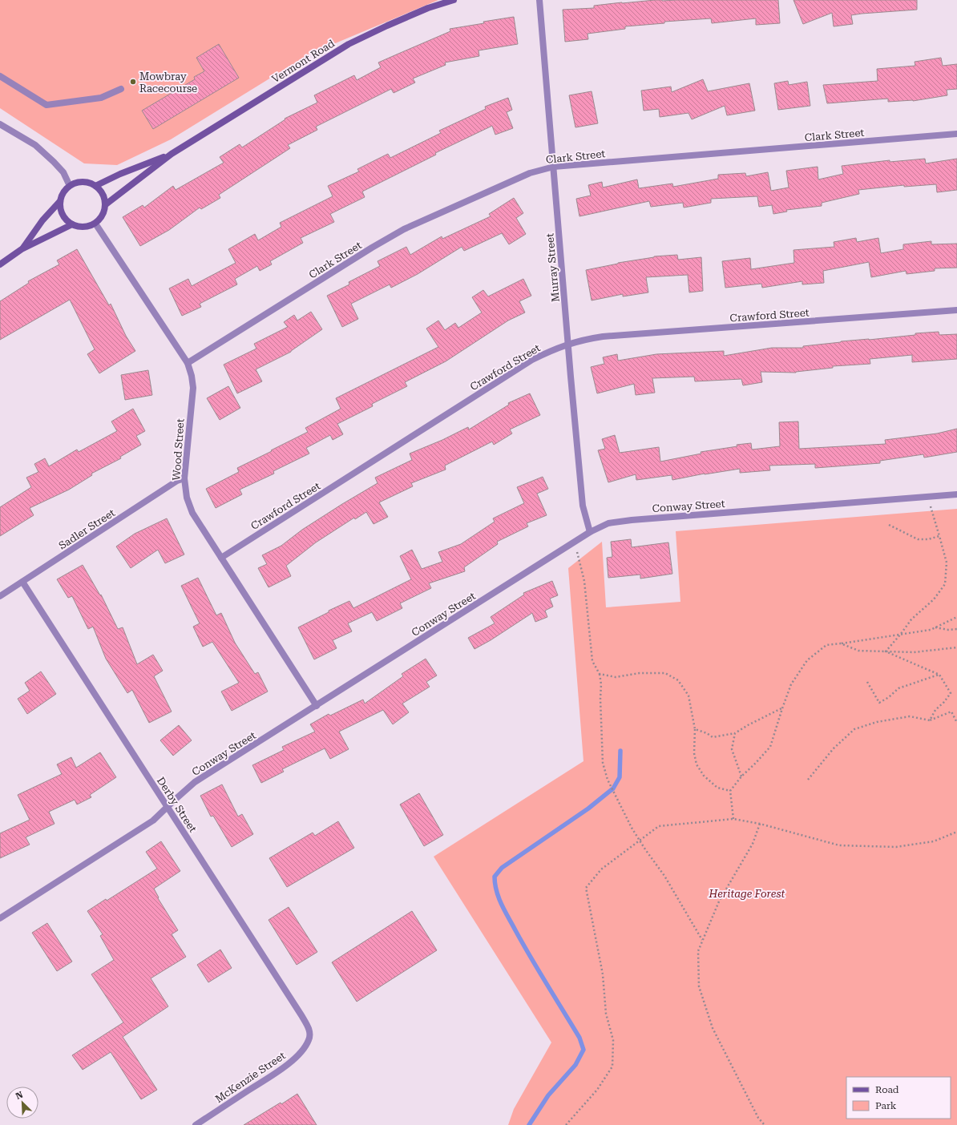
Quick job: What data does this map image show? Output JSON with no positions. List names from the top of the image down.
{
  "streets": {
    "street": [
      "Vermont Road",
      "Clark Street",
      "Murray Street",
      "Crawford Street",
      "Wood Street",
      "Conway Street",
      "Sadler Street",
      "Derby Street",
      "McKenzie Street"
    ]
  },
  "crossings": [
    ["Vermont Road", "Wood Street"],
    ["Clark Street", "Murray Street"],
    ["Clark Street", "Wood Street"],
    ["Murray Street", "Crawford Street"],
    ["Murray Street", "Conway Street"],
    ["Crawford Street", "Wood Street"],
    ["Wood Street", "Conway Street"],
    ["Wood Street", "Sadler Street"],
    ["Conway Street", "Derby Street"],
    ["Sadler Street", "Derby Street"],
    ["Derby Street", "McKenzie Street"]
  ],
  "parks": ["Heritage Forest"],
  "places": ["Mowbray Racecourse"],
  "legend": ["Road", "Park"],
  "north": "top left"
}
